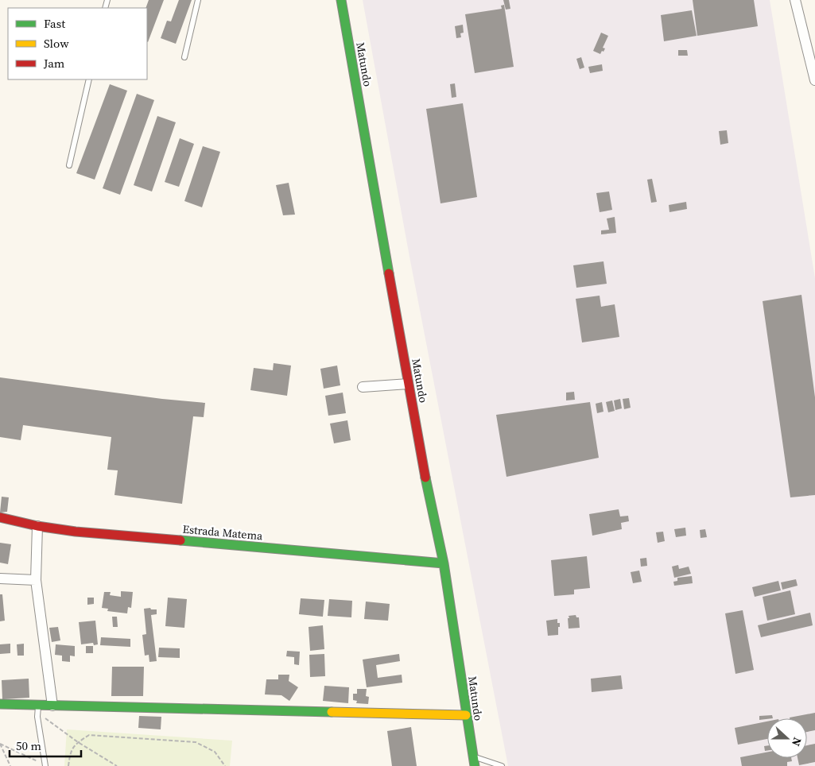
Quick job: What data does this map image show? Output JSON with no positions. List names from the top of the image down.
{
  "streets": {
    "street": ["Matundo", "Estrada Matema"]
  },
  "crossings": [
    ["Matundo", "Estrada Matema"]
  ],
  "legend": ["Fast", "Slow", "Jam"],
  "scale_bar": "50 m",
  "north": "right"
}
